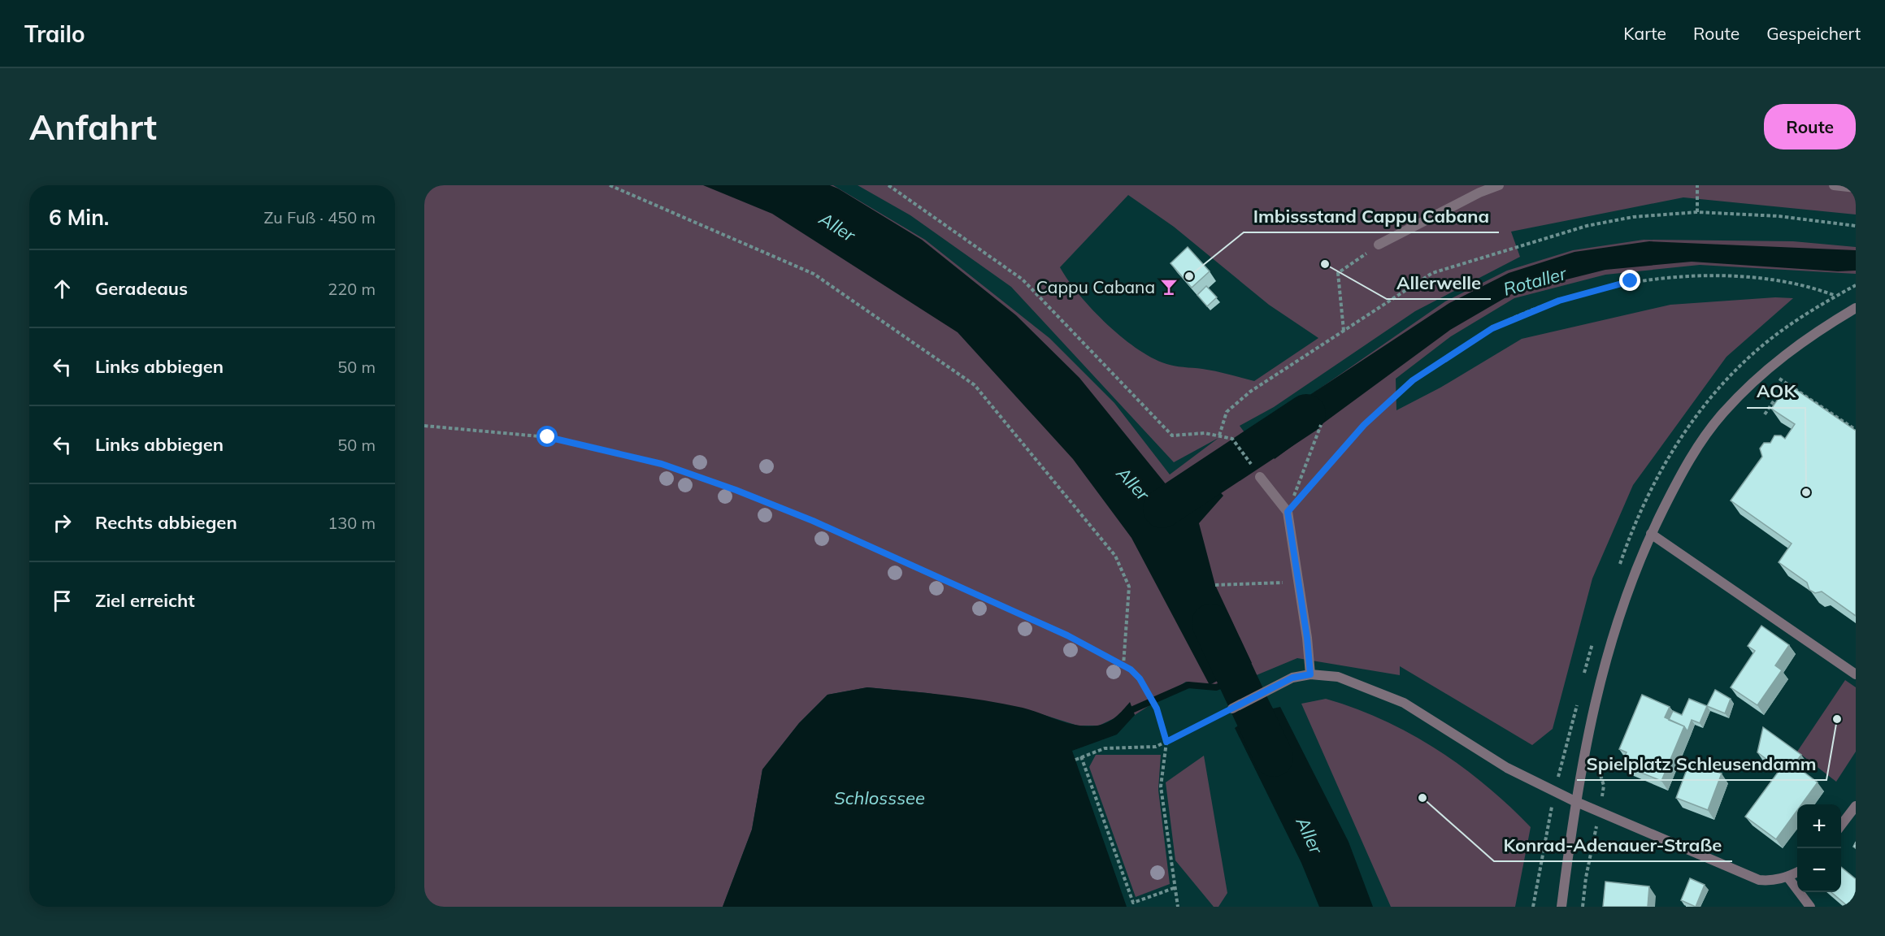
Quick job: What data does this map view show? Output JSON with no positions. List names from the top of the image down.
{
  "water": ["Aller", "Rotaller", "Schlosssee"],
  "places": {
    "other": [
      "Allerwelle",
      "Imbissstand Cappu Cabana",
      "AOK",
      "Spielplatz Schleusendamm",
      "Konrad-Adenauer-Straße"
    ],
    "bar": ["Cappu Cabana"]
  },
  "page": {
    "header": "Trailo",
    "nav": ["Karte", "Route", "Gespeichert"],
    "buttons": "Route",
    "title": "Anfahrt",
    "heading": ["6 Min.", "Zu Fuß · 450 m"],
    "list": [
      ["Geradeaus", "220 m"],
      ["Links abbiegen", "50 m"],
      ["Links abbiegen", "50 m"],
      ["Rechts abbiegen", "130 m"],
      "Ziel erreicht"
    ],
    "map_buttons": ["+", "−"]
  }
}
